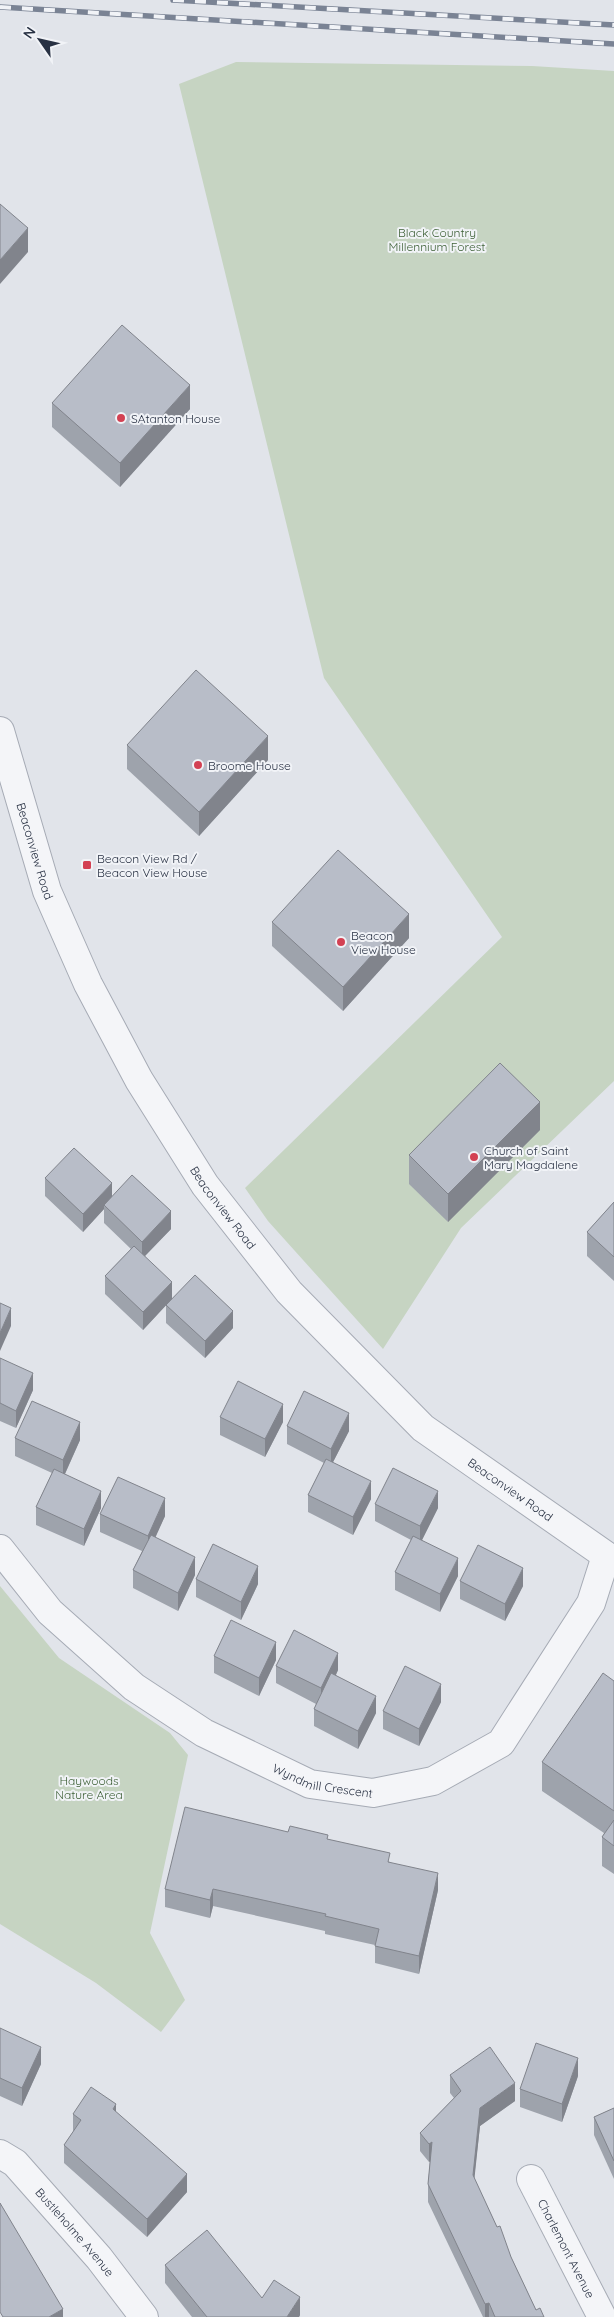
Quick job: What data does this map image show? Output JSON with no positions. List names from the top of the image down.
{
  "streets": {
    "street": [
      "Beaconview Road",
      "Wyndmill Crescent",
      "Bustleholme Avenue",
      "Charlemont Avenue"
    ]
  },
  "crossings": [
    ["Beaconview Road", "Wyndmill Crescent"]
  ],
  "parks": ["Black Country Millennium Forest", "Haywoods Nature Area"],
  "places": {
    "other": [
      "SAtanton House",
      "Broome House",
      "Beacon View House",
      "Church of Saint Mary Magdalene"
    ],
    "transit": ["Beacon View Rd / Beacon View House"]
  },
  "north": "top left"
}
